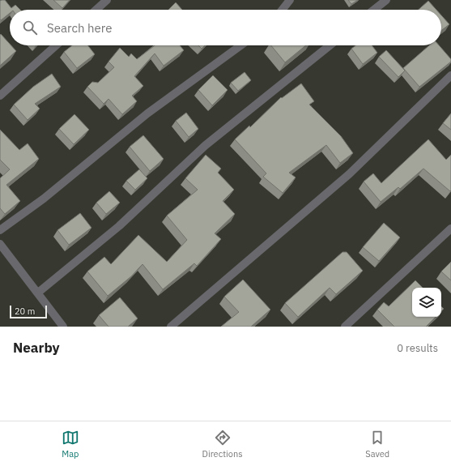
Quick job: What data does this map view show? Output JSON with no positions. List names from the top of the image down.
{
  "scale_bar": "20 m",
  "page": {
    "search": "Search here",
    "scale": "20 m",
    "heading": ["Nearby", "0 results"],
    "nav": ["Map", "Directions", "Saved"]
  }
}
